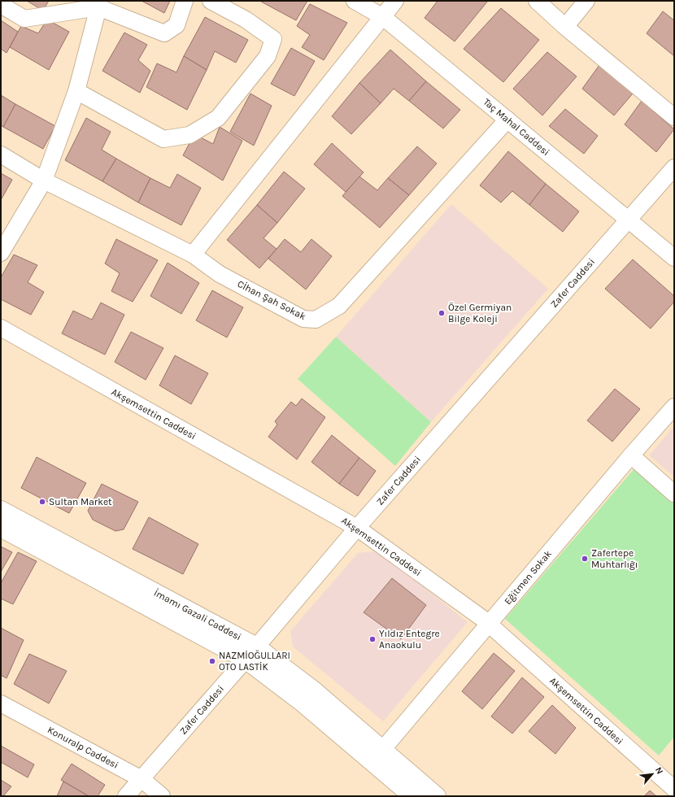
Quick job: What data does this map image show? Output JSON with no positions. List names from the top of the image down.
{
  "streets": {
    "main road": ["İmamı Gazali Caddesi"],
    "street": [
      "Taç Mahal Caddesi",
      "Zafer Caddesi",
      "Cİhan Şah Sokak",
      "Akşemsettin Caddesi",
      "Eğitmen Sokak",
      "Konuralp Caddesi"
    ]
  },
  "crossings": [
    ["Taç Mahal Caddesi", "Zafer Caddesi"],
    ["Taç Mahal Caddesi", "Cİhan Şah Sokak"],
    ["Zafer Caddesi", "Akşemsettin Caddesi"],
    ["Zafer Caddesi", "İmamı Gazali Caddesi"],
    ["Zafer Caddesi", "Konuralp Caddesi"],
    ["Akşemsettin Caddesi", "Eğitmen Sokak"],
    ["Eğitmen Sokak", "İmamı Gazali Caddesi"]
  ],
  "places": [
    "Özel Germiyan Bilge Koleji",
    "Sultan Market",
    "Zafertepe Muhtarlığı",
    "Yıldız Entegre Anaokulu",
    "NAZMİOĞULLARI OTO LASTİK"
  ],
  "north": "top right"
}
